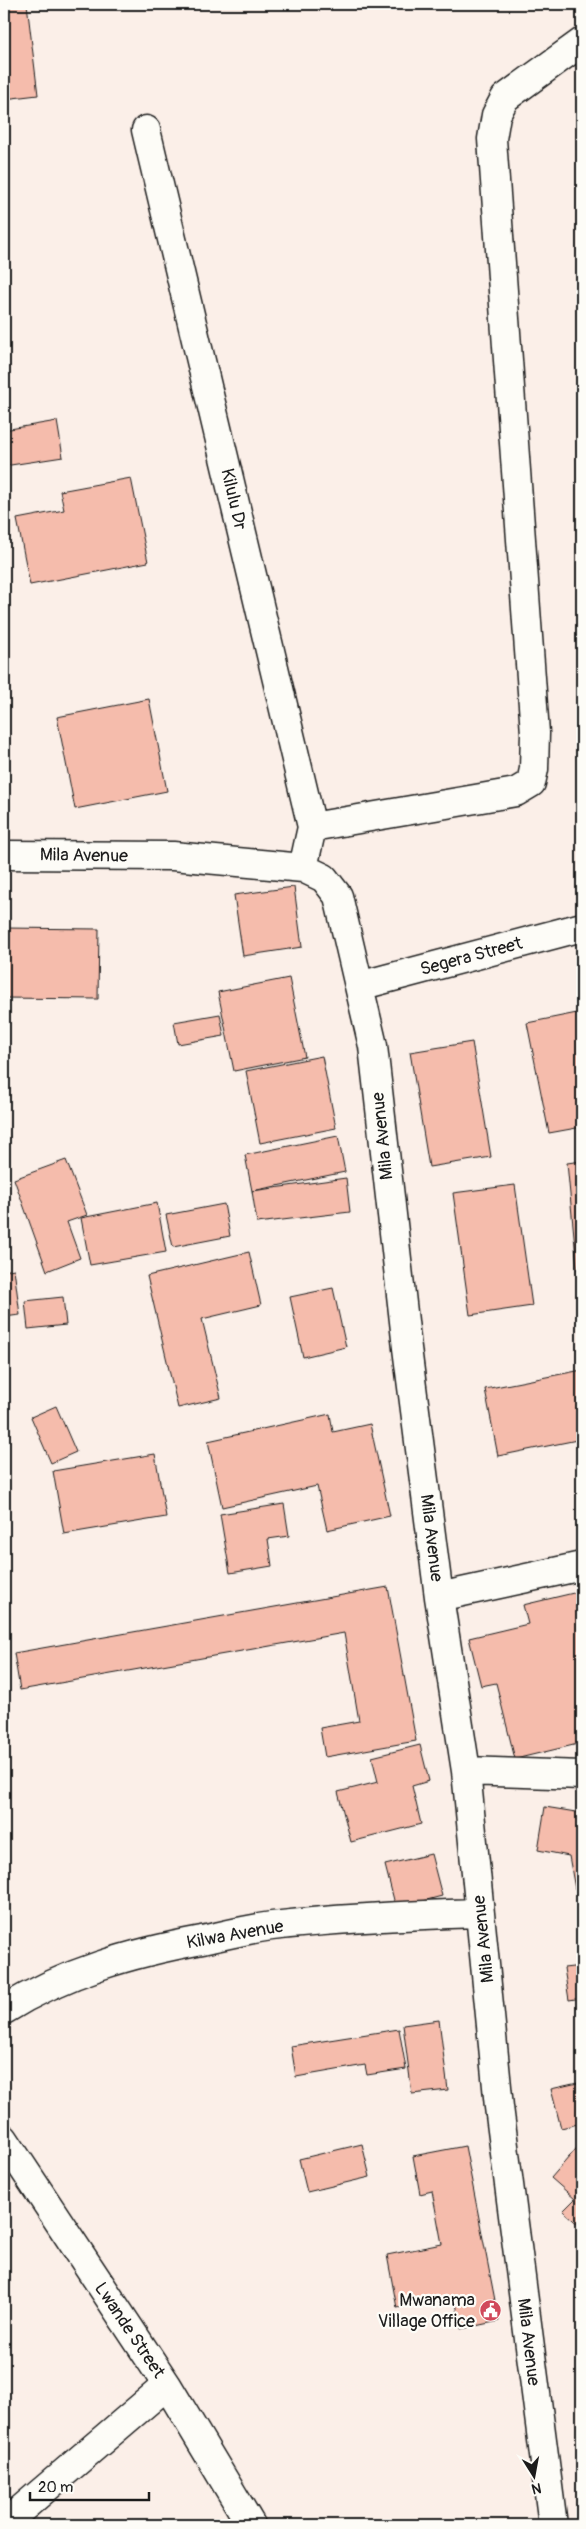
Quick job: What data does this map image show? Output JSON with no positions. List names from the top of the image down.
{
  "streets": {
    "street": [
      "Kilulu Dr",
      "Mila Avenue",
      "Segera Street",
      "Kilwa Avenue",
      "Lwande Street"
    ]
  },
  "crossings": [
    ["Kilulu Dr", "Mila Avenue"],
    ["Mila Avenue", "Segera Street"],
    ["Mila Avenue", "Kilwa Avenue"]
  ],
  "places": {
    "public building": ["Mwanama Village Office"]
  },
  "scale_bar": "20 m",
  "north": "bottom"
}
